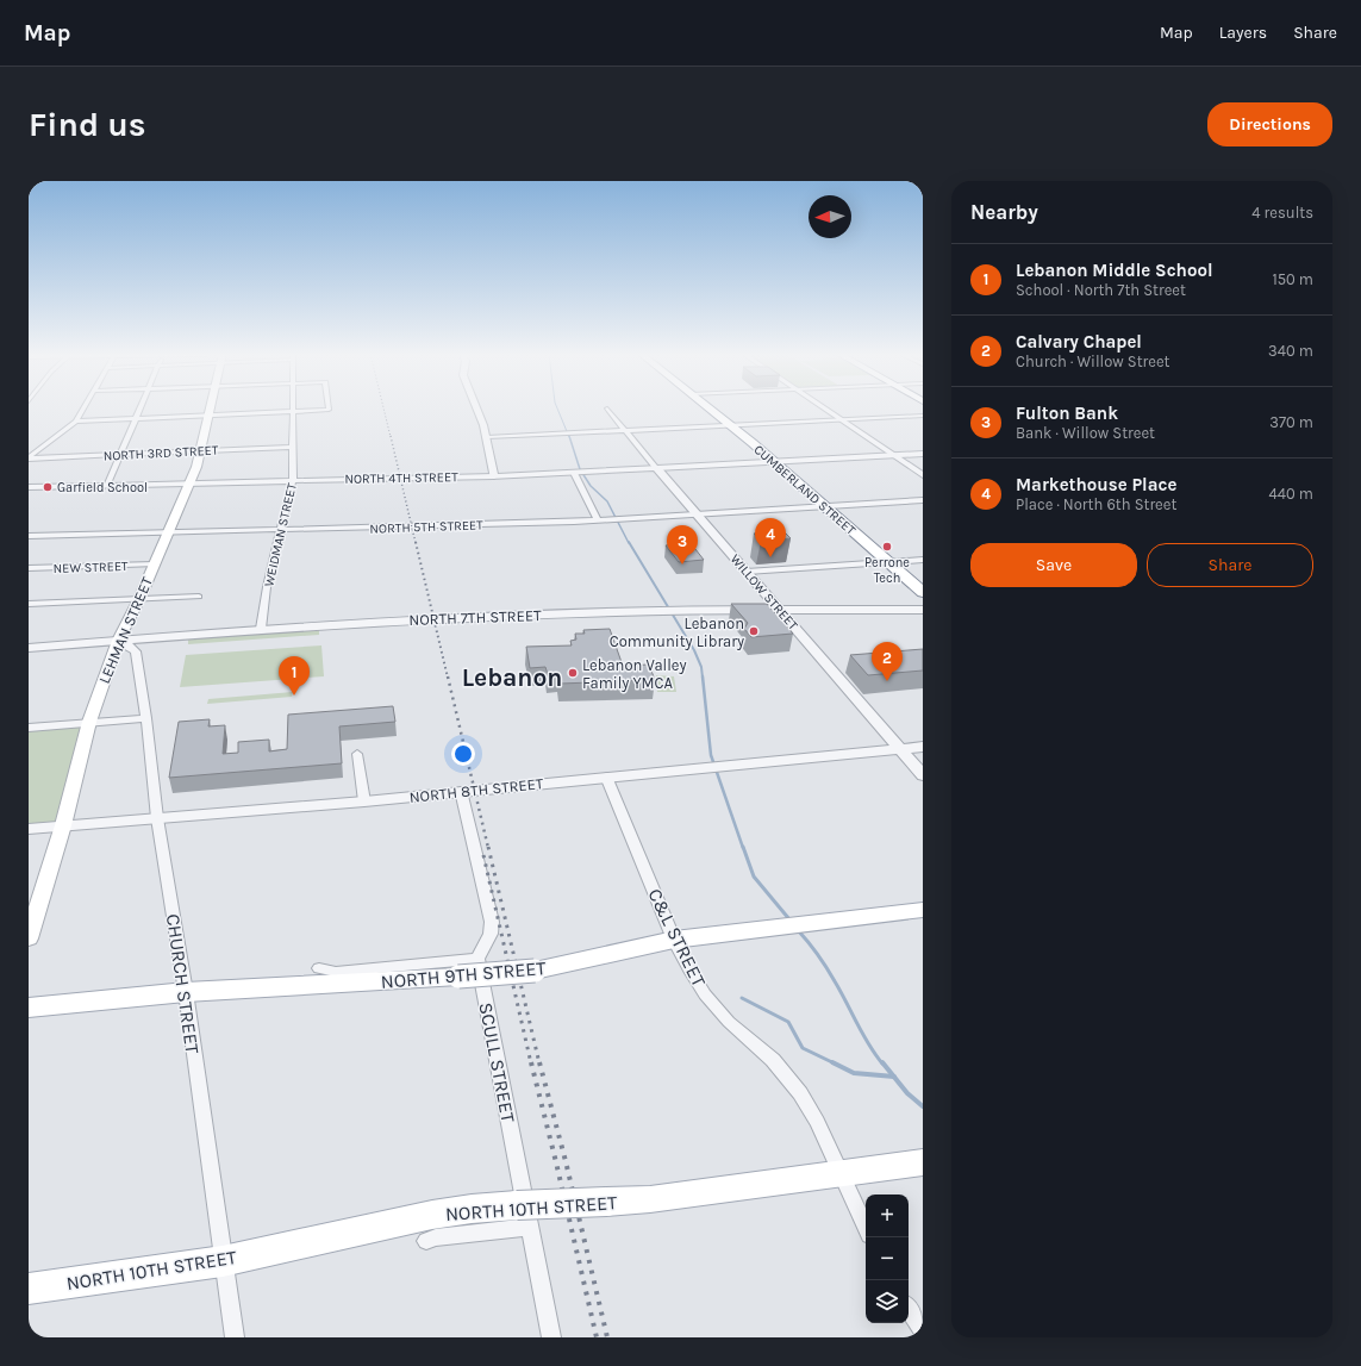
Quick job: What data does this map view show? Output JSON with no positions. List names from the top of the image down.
{
  "streets": {
    "highway": ["CUMBERLAND STREET"],
    "main road": ["LEHMAN STREET", "NORTH 9TH STREET", "NORTH 10TH STREET"],
    "street": [
      "NORTH 3RD STREET",
      "NORTH 4TH STREET",
      "NORTH 5TH STREET",
      "WEIDMAN STREET",
      "NEW STREET",
      "WILLOW STREET",
      "NORTH 7TH STREET",
      "NORTH 8TH STREET",
      "C&L STREET",
      "CHURCH STREET",
      "SCULL STREET"
    ]
  },
  "crossings": [
    ["NORTH 3RD STREET", "WEIDMAN STREET"],
    ["NORTH 3RD STREET", "LEHMAN STREET"],
    ["NORTH 4TH STREET", "CUMBERLAND STREET"],
    ["NORTH 4TH STREET", "WEIDMAN STREET"],
    ["NORTH 4TH STREET", "WILLOW STREET"],
    ["NORTH 4TH STREET", "LEHMAN STREET"],
    ["CUMBERLAND STREET", "NORTH 5TH STREET"],
    ["NORTH 5TH STREET", "WEIDMAN STREET"],
    ["NORTH 5TH STREET", "WILLOW STREET"],
    ["NORTH 5TH STREET", "LEHMAN STREET"],
    ["WEIDMAN STREET", "NORTH 7TH STREET"],
    ["NEW STREET", "LEHMAN STREET"],
    ["WILLOW STREET", "NORTH 7TH STREET"],
    ["WILLOW STREET", "NORTH 8TH STREET"],
    ["NORTH 7TH STREET", "LEHMAN STREET"],
    ["NORTH 7TH STREET", "CHURCH STREET"],
    ["LEHMAN STREET", "NORTH 8TH STREET"],
    ["LEHMAN STREET", "CHURCH STREET"],
    ["NORTH 8TH STREET", "C&L STREET"],
    ["NORTH 8TH STREET", "CHURCH STREET"],
    ["C&L STREET", "NORTH 9TH STREET"],
    ["C&L STREET", "NORTH 10TH STREET"],
    ["NORTH 9TH STREET", "CHURCH STREET"],
    ["CHURCH STREET", "NORTH 10TH STREET"],
    ["SCULL STREET", "NORTH 10TH STREET"]
  ],
  "districts": ["Lebanon"],
  "places": [
    "Garfield School",
    "Perrone Tech",
    "Lebanon Community Library",
    "Lebanon Valley Family YMCA"
  ],
  "north": "left",
  "page": {
    "header": "Map",
    "nav": ["Map", "Layers", "Share"],
    "buttons": [
      "Directions",
      ["Save", "Share"]
    ],
    "title": "Find us",
    "heading": ["Nearby", "4 results"],
    "list": [
      {
        "mark": "1",
        "name": "Lebanon Middle School",
        "note": "School · North 7th Street",
        "value": "150 m"
      },
      {
        "mark": "2",
        "name": "Calvary Chapel",
        "note": "Church · Willow Street",
        "value": "340 m"
      },
      {
        "mark": "3",
        "name": "Fulton Bank",
        "note": "Bank · Willow Street",
        "value": "370 m"
      },
      {
        "mark": "4",
        "name": "Markethouse Place",
        "note": "Place · North 6th Street",
        "value": "440 m"
      }
    ],
    "pins": [
      "4",
      "3",
      "2",
      "1"
    ],
    "map_buttons": ["+", "−"]
  }
}
